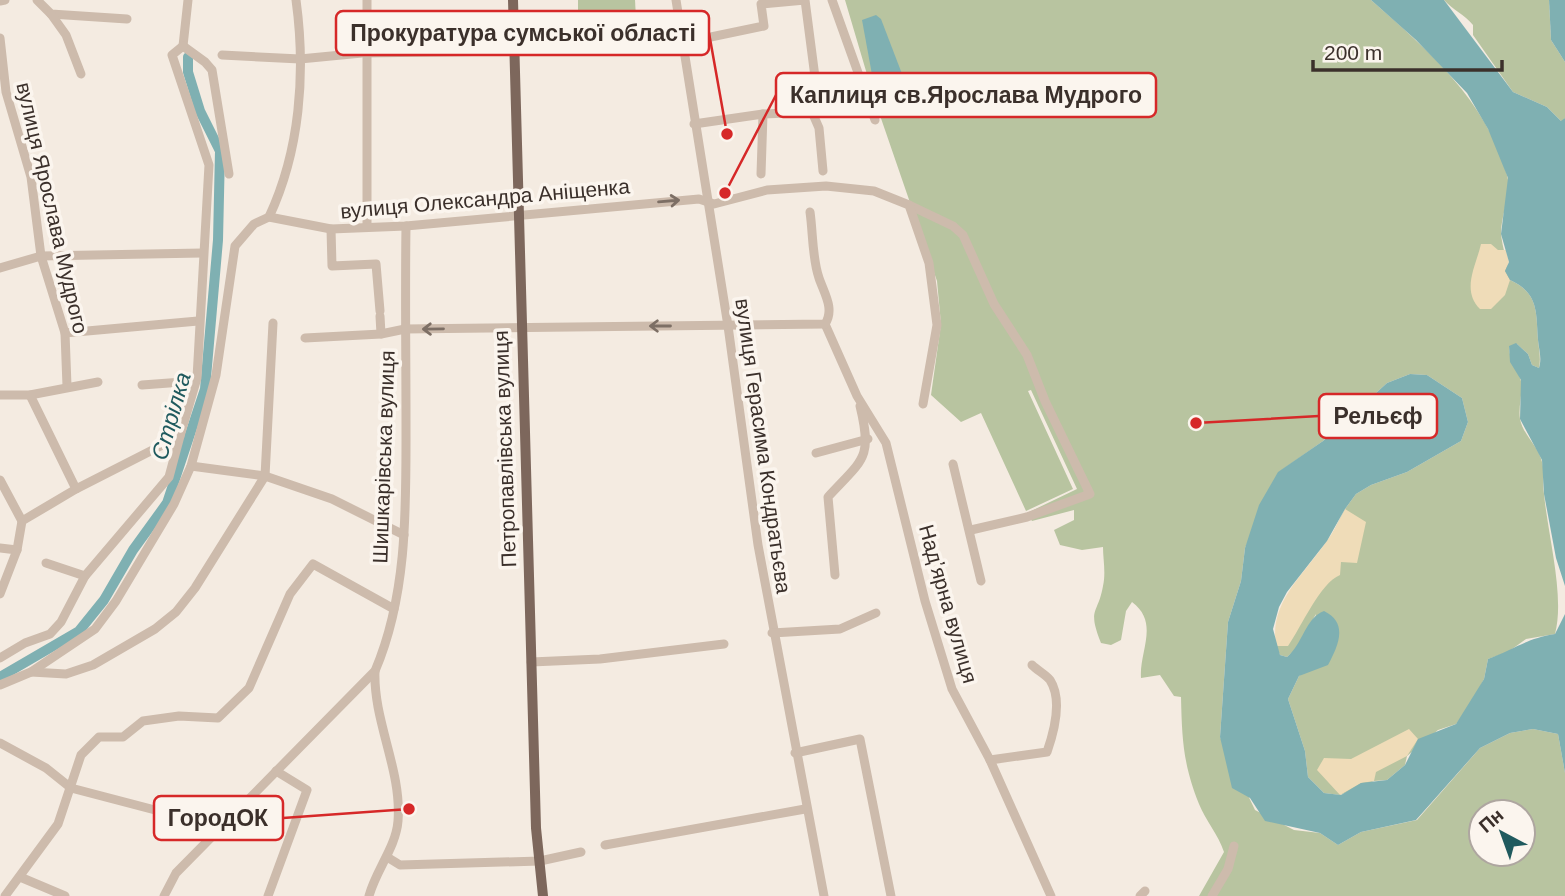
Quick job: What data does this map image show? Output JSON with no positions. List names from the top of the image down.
{
  "streets": {
    "main road": ["Петропавлівська вулиця"],
    "street": [
      "вулиця Олександра Аніщенка",
      "вулиця Ярослава Мудрого",
      "вулиця Герасима Кондратьєва",
      "Шишкарівська вулиця",
      "Надʼярна вулиця"
    ]
  },
  "crossings": [
    ["вулиця Олександра Аніщенка", "вулиця Герасима Кондратьєва"],
    ["вулиця Олександра Аніщенка", "Петропавлівська вулиця"],
    ["вулиця Олександра Аніщенка", "Шишкарівська вулиця"]
  ],
  "water": ["Стрілка"],
  "places": [
    "Прокуратура сумської області",
    "Каплиця св.Ярослава Мудрого",
    "Рельєф",
    "ГородОК"
  ],
  "scale_bar": "200 m",
  "north": "top left"
}
